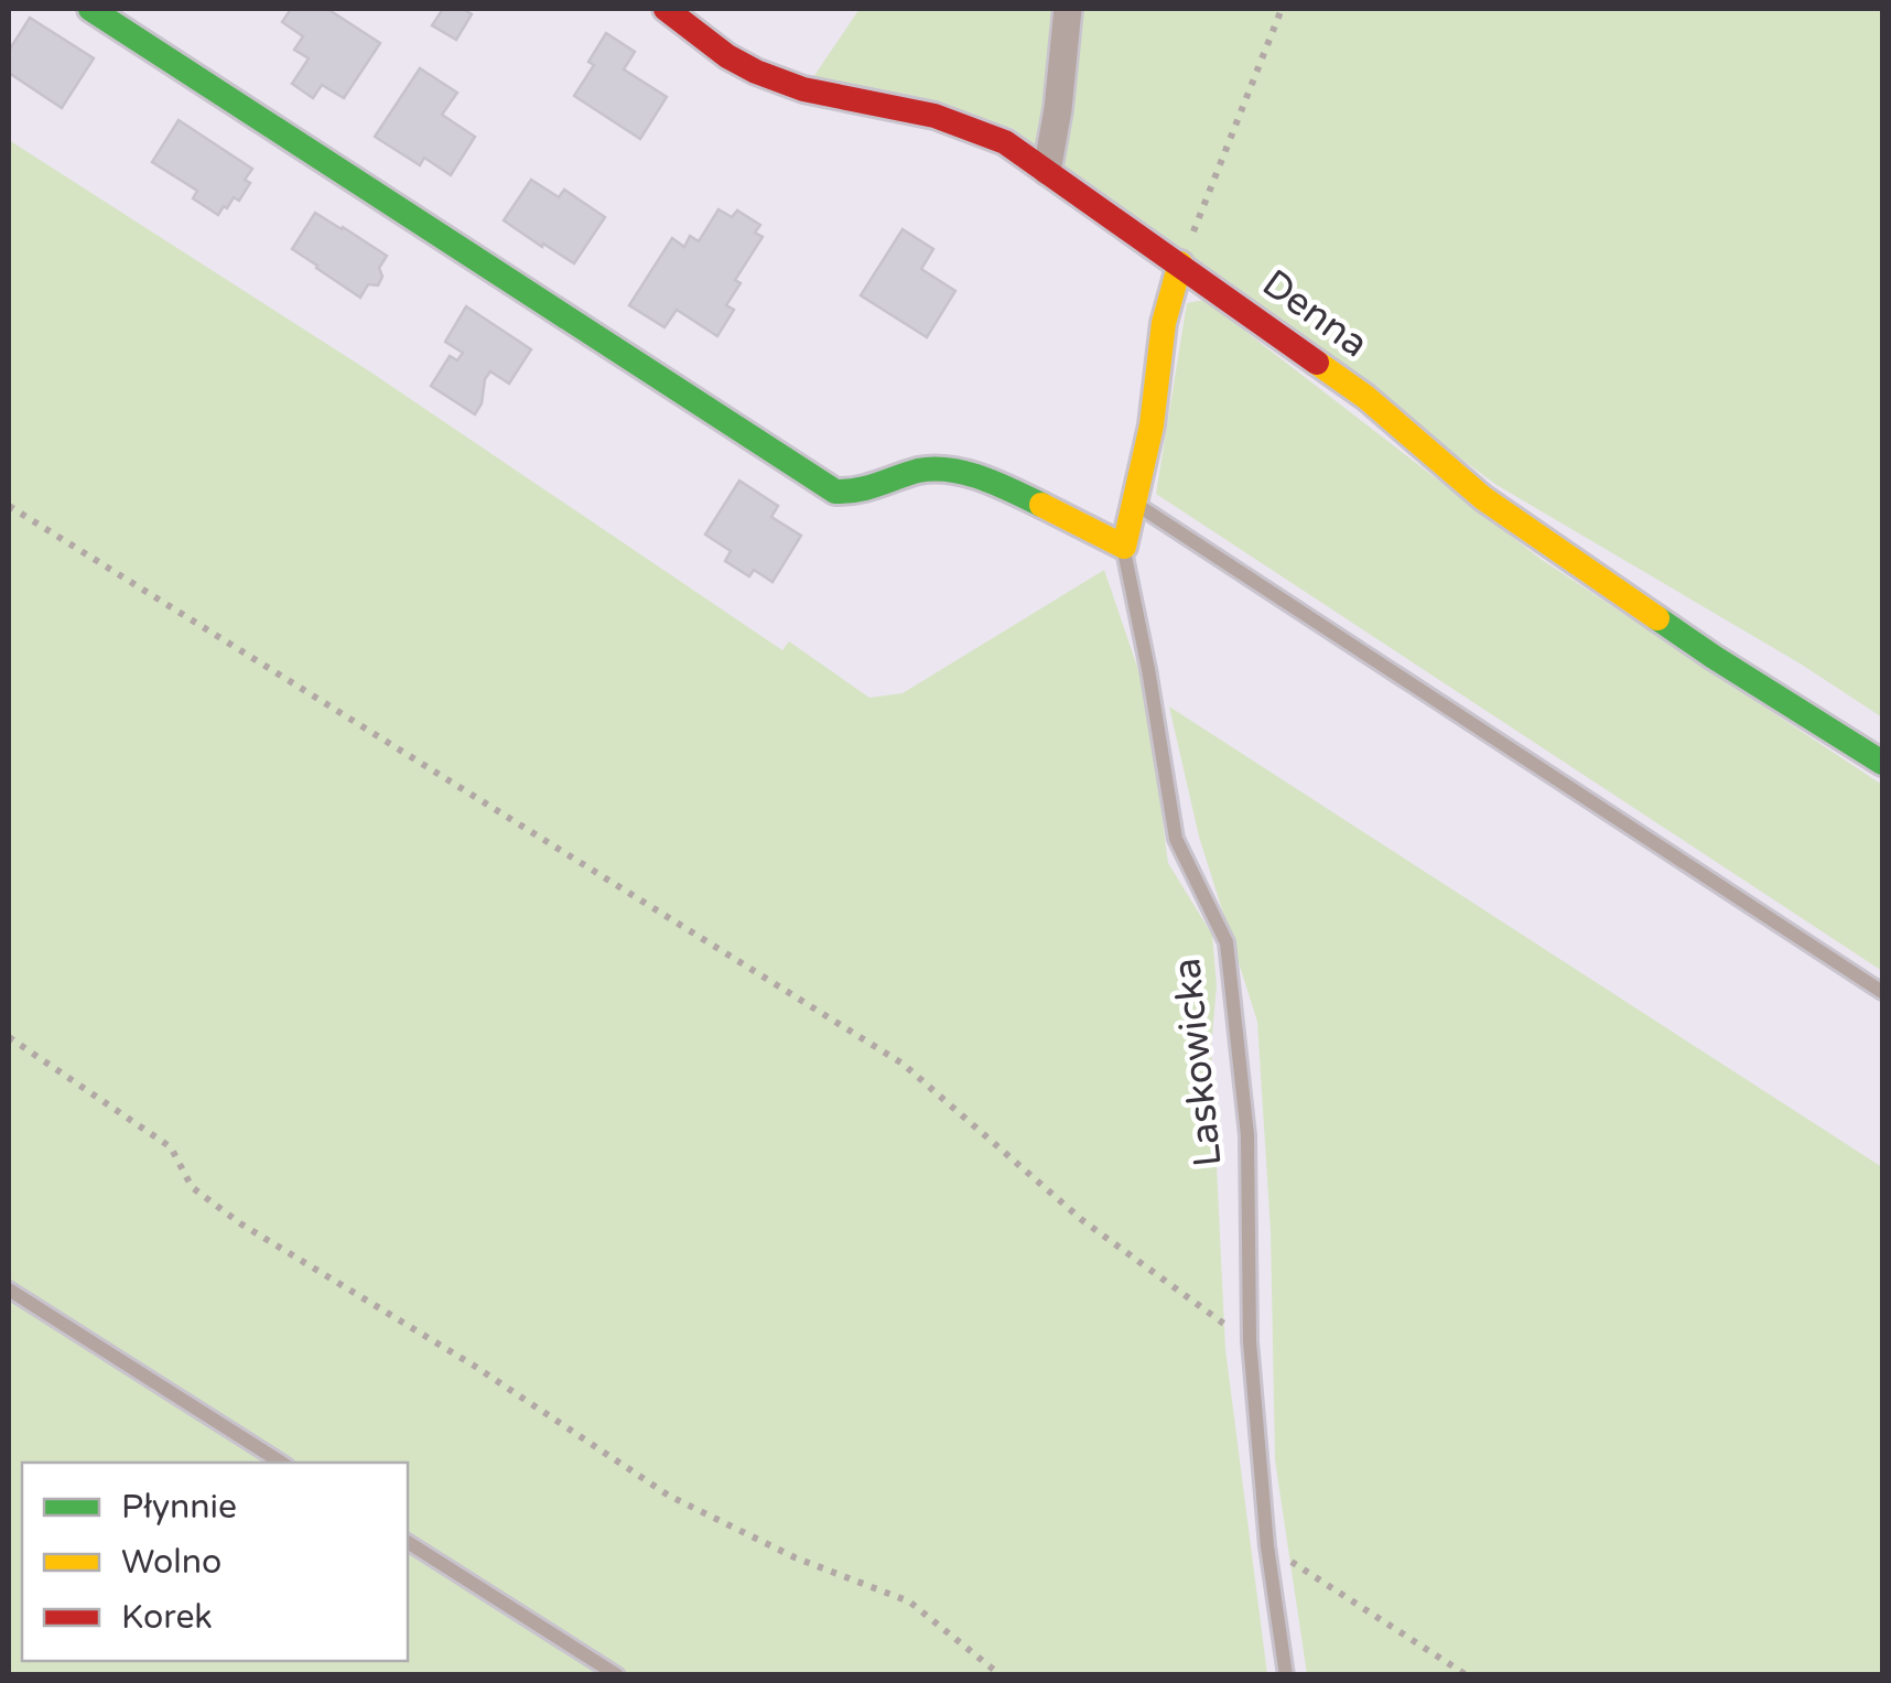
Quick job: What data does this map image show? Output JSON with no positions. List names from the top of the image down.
{
  "streets": {
    "street": ["Denna", "Laskowicka"]
  },
  "crossings": [
    ["Denna", "Laskowicka"]
  ],
  "legend": ["Płynnie", "Wolno", "Korek"]
}
